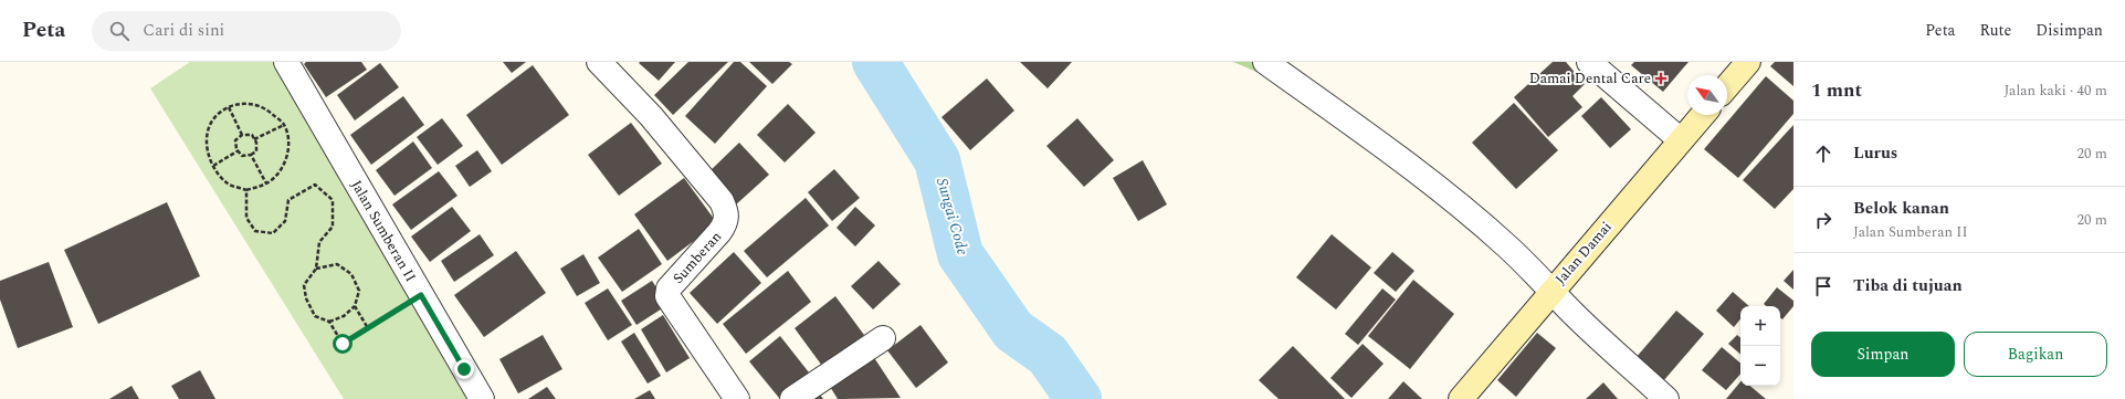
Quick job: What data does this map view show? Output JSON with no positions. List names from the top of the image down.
{
  "streets": {
    "main road": ["Jalan Damai"],
    "street": ["Jalan Sumberan II", "Sumberan"]
  },
  "water": ["Sungai Code"],
  "places": {
    "health": ["Damai Dental Care"]
  },
  "north": "top left",
  "page": {
    "header": "Peta",
    "search": "Cari di sini",
    "nav": ["Peta", "Rute", "Disimpan"],
    "heading": ["1 mnt", "Jalan kaki · 40 m"],
    "list": [
      ["Lurus", "20 m"],
      ["Belok kanan", "Jalan Sumberan II", "20 m"],
      "Tiba di tujuan"
    ],
    "map_buttons": ["+", "−"],
    "buttons": ["Simpan", "Bagikan"]
  }
}
